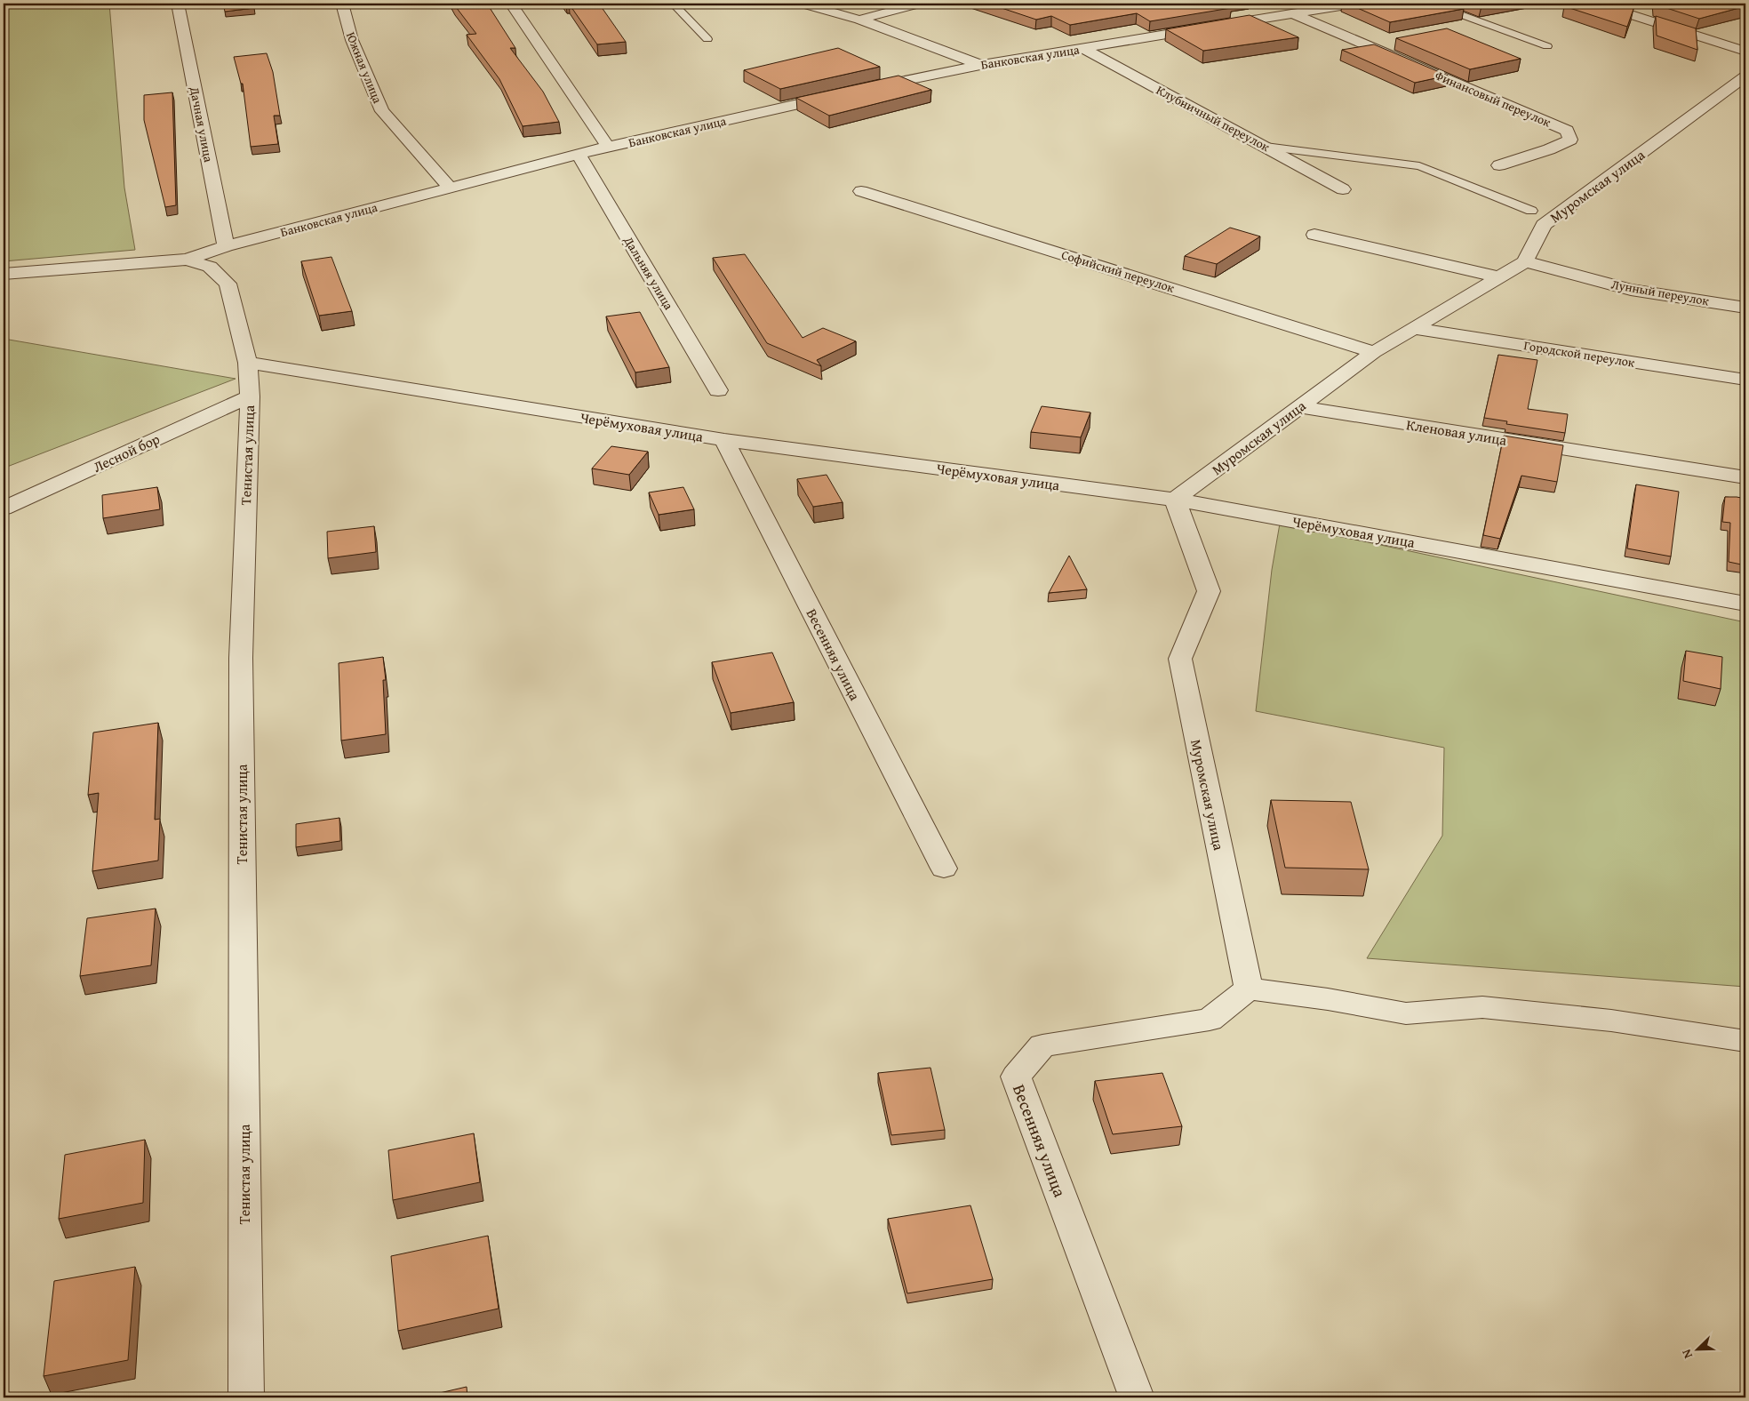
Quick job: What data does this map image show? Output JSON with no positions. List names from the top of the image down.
{
  "streets": {
    "street": [
      "Банковская улица",
      "Южная улица",
      "Финансовый переулок",
      "Клубничный переулок",
      "Дачная улица",
      "Муромская улица",
      "Софийский переулок",
      "Дальняя улица",
      "Лунный переулок",
      "Городской переулок",
      "Черёмуховая улица",
      "Кленовая улица",
      "Лесной бор",
      "Тенистая улица",
      "Весенняя улица"
    ]
  },
  "crossings": [
    ["Банковская улица", "Южная улица"],
    ["Банковская улица", "Финансовый переулок"],
    ["Банковская улица", "Клубничный переулок"],
    ["Банковская улица", "Дачная улица"],
    ["Банковская улица", "Дальняя улица"],
    ["Банковская улица", "Тенистая улица"],
    ["Муромская улица", "Софийский переулок"],
    ["Муромская улица", "Лунный переулок"],
    ["Муромская улица", "Городской переулок"],
    ["Муромская улица", "Черёмуховая улица"],
    ["Муромская улица", "Кленовая улица"],
    ["Муромская улица", "Весенняя улица"],
    ["Черёмуховая улица", "Тенистая улица"],
    ["Черёмуховая улица", "Весенняя улица"],
    ["Лесной бор", "Тенистая улица"]
  ],
  "north": "bottom left"
}
